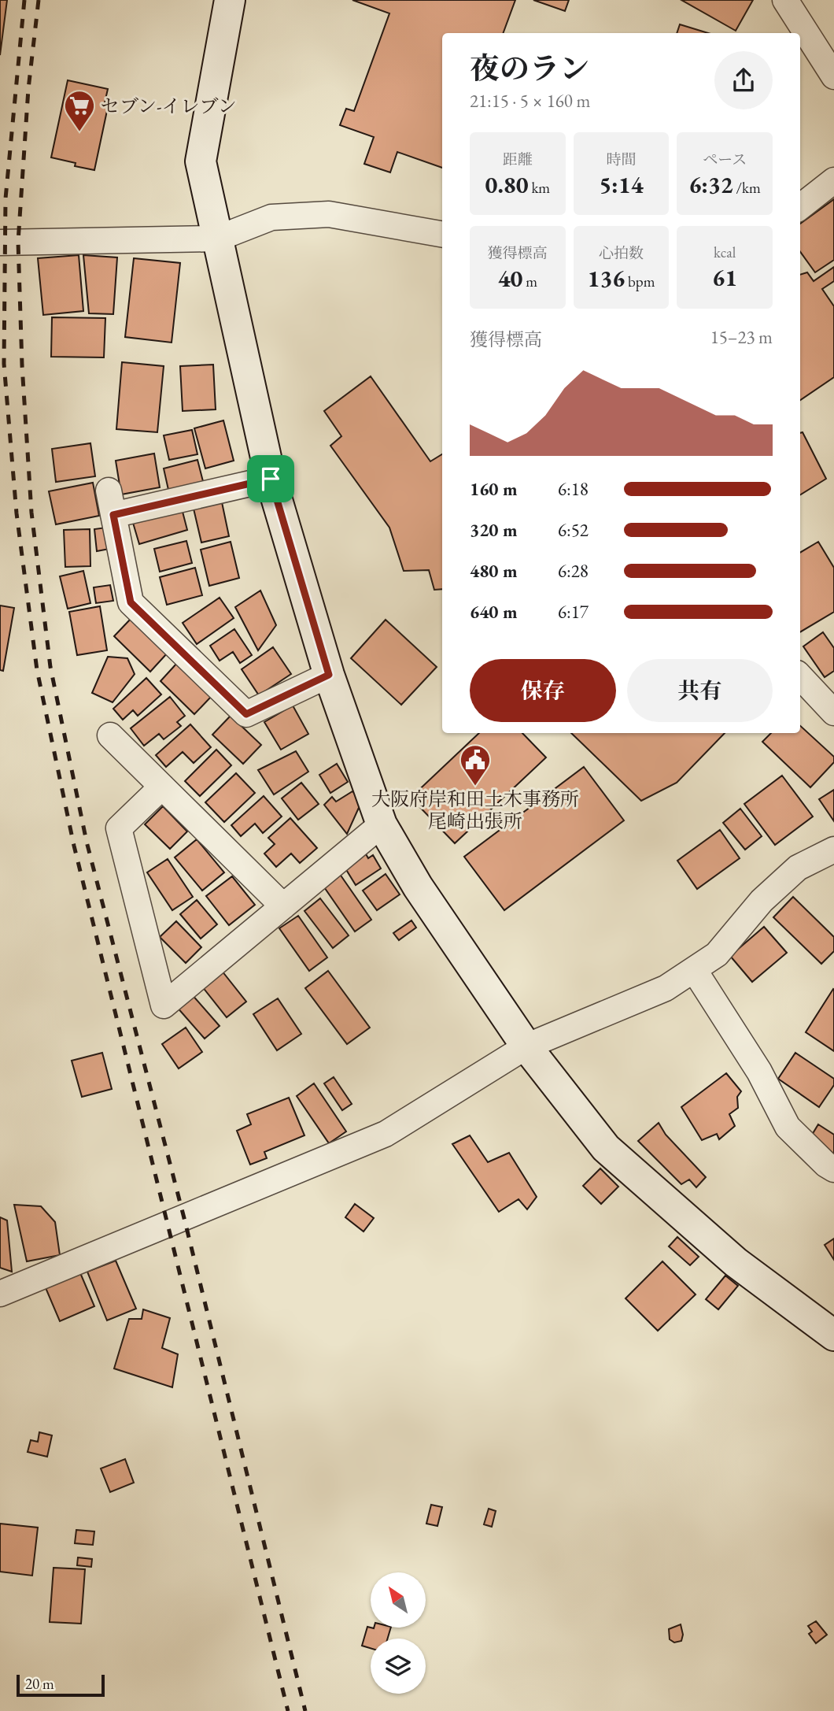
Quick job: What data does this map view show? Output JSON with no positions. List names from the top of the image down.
{
  "places": {
    "supermarket": ["セブン-イレブン"],
    "public building": ["大阪府岸和田土木事務所 尾崎出張所"]
  },
  "scale_bar": "20 m",
  "north": "top left",
  "page": {
    "heading": ["夜のラン", "21:15 · 5 × 160 m"],
    "stats": [
      ["距離", "0.80 km"],
      ["時間", "5:14"],
      ["ペース", "6:32 /km"],
      ["獲得標高", "40 m"],
      ["心拍数", "136 bpm"],
      ["kcal", "61"]
    ],
    "chart": ["獲得標高", "15–23 m"],
    "list": [
      {
        "name": "160 m",
        "note": "6:18"
      },
      {
        "name": "320 m",
        "note": "6:52"
      },
      {
        "name": "480 m",
        "note": "6:28"
      },
      {
        "name": "640 m",
        "note": "6:17"
      }
    ],
    "buttons": ["保存", "共有"],
    "scale": "20 m"
  }
}
